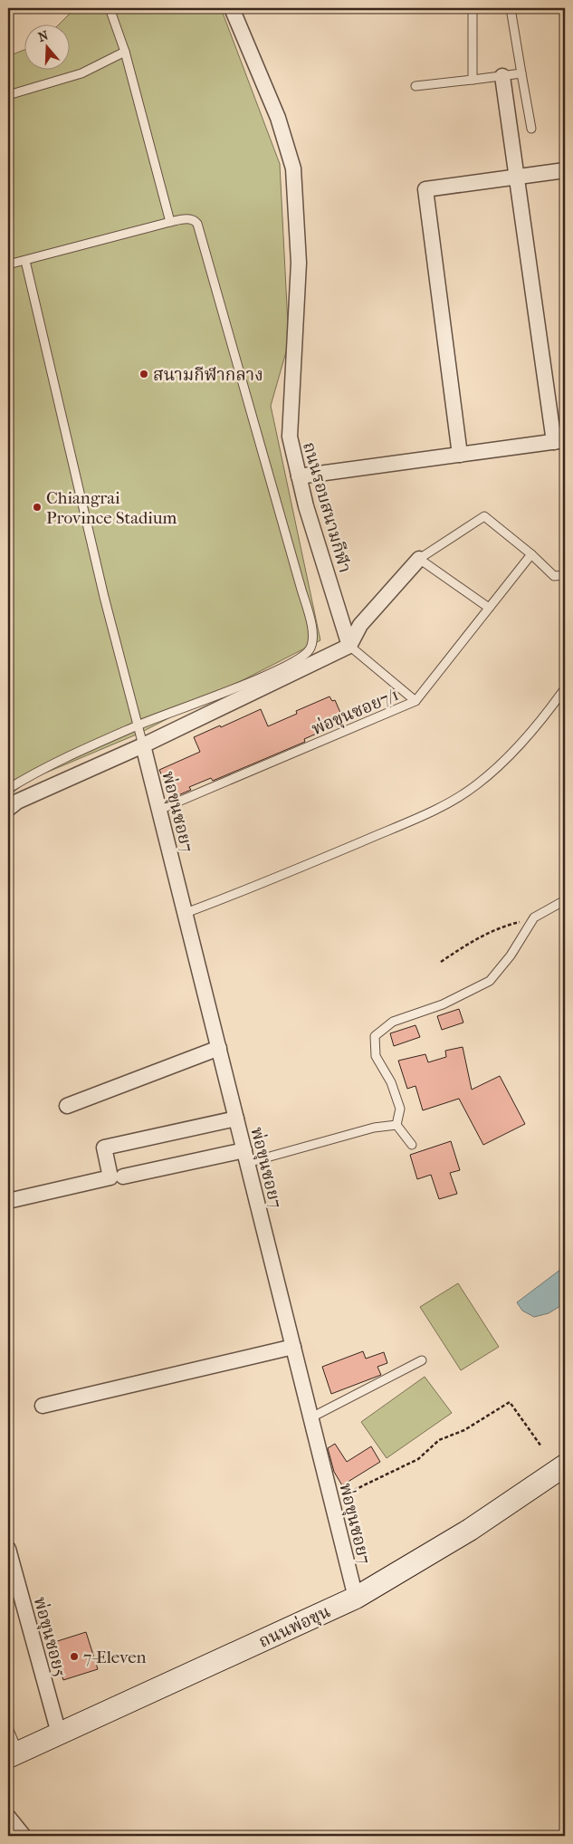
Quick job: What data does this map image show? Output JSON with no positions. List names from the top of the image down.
{
  "streets": {
    "main road": ["ถนนพ่อขุน"],
    "street": ["ถนนรอบสนามกีฬา", "พ่อขุนซอย7", "พ่อขุนซอย5"],
    "lane": ["พ่อขุนซอย7/1"]
  },
  "crossings": [
    ["พ่อขุนซอย7/1", "พ่อขุนซอย7"],
    ["พ่อขุนซอย7", "ถนนพ่อขุน"],
    ["ถนนพ่อขุน", "พ่อขุนซอย5"]
  ],
  "places": ["สนามกีฬากลาง", "Chiangrai Province Stadium", "7-Eleven"],
  "north": "top"
}
